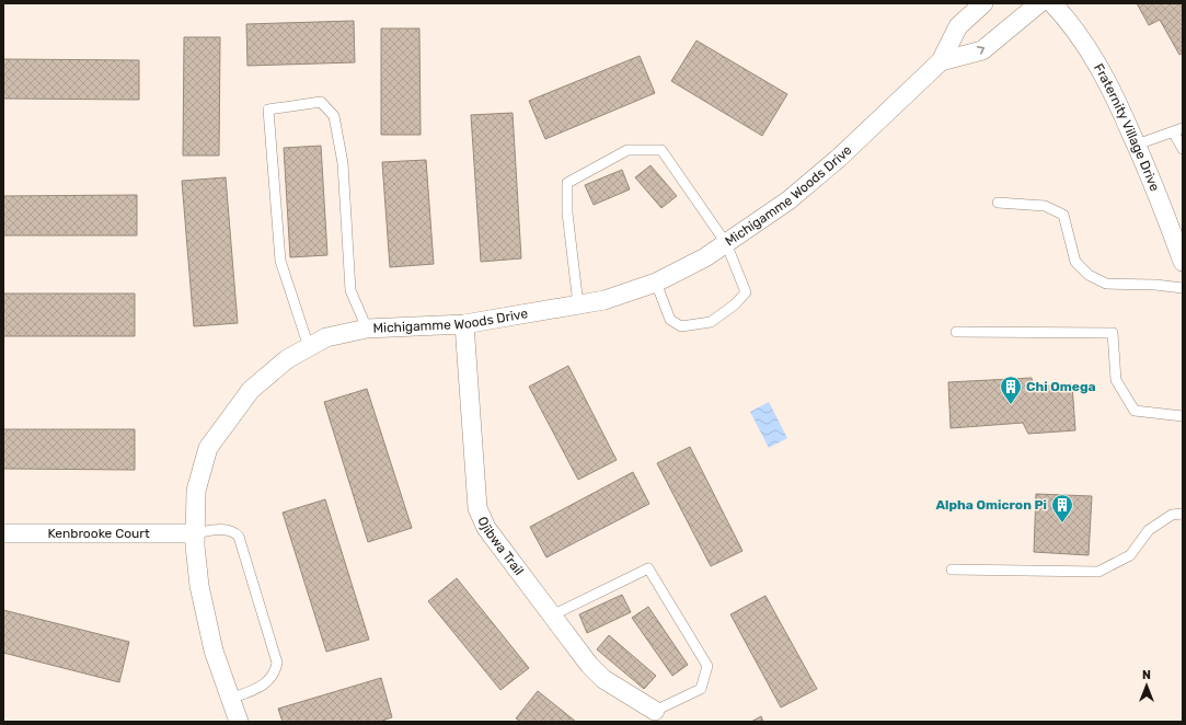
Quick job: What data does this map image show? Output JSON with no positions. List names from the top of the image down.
{
  "streets": {
    "street": [
      "Fraternity Village Drive",
      "Michigamme Woods Drive",
      "Kenbrooke Court",
      "Ojibwa Trail"
    ]
  },
  "crossings": [
    ["Michigamme Woods Drive", "Kenbrooke Court"],
    ["Michigamme Woods Drive", "Ojibwa Trail"]
  ],
  "places": {
    "building": ["Chi Omega", "Alpha Omicron Pi"]
  },
  "north": "top"
}
